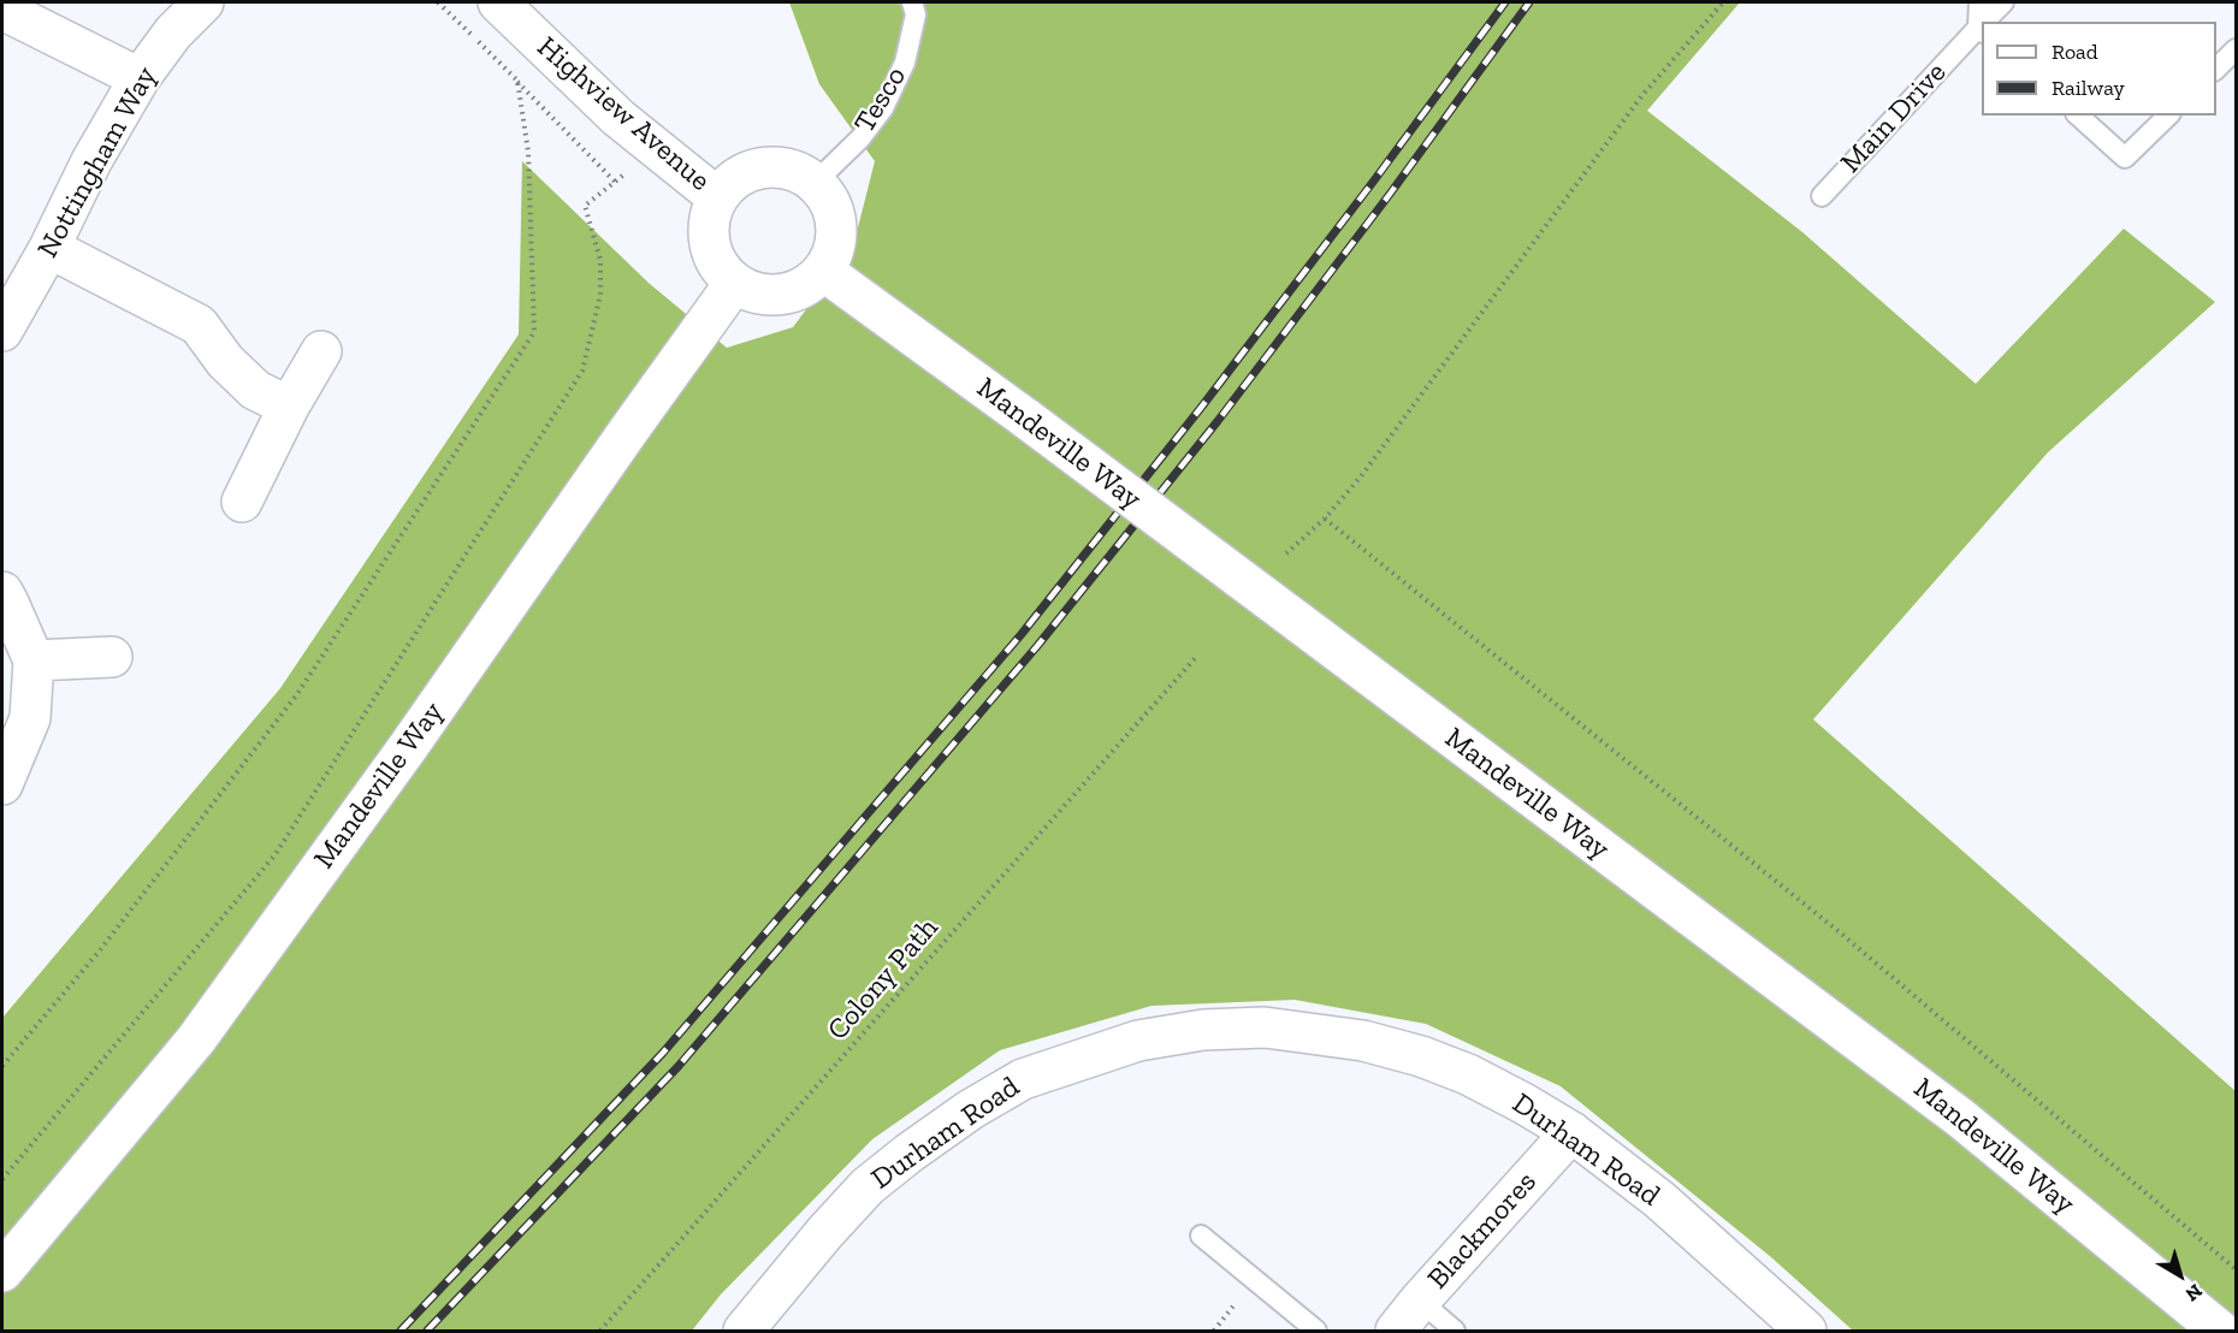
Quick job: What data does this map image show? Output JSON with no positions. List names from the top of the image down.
{
  "streets": {
    "main road": [
      "Highview Avenue",
      "Nottingham Way",
      "Mandeville Way",
      "Durham Road",
      "Blackmores"
    ],
    "lane": ["Tesco", "Main Drive"],
    "path": ["Colony Path"]
  },
  "crossings": [
    ["Tesco", "Highview Avenue"],
    ["Tesco", "Mandeville Way"],
    ["Highview Avenue", "Mandeville Way"],
    ["Durham Road", "Blackmores"]
  ],
  "legend": ["Road", "Railway"],
  "north": "bottom right"
}
